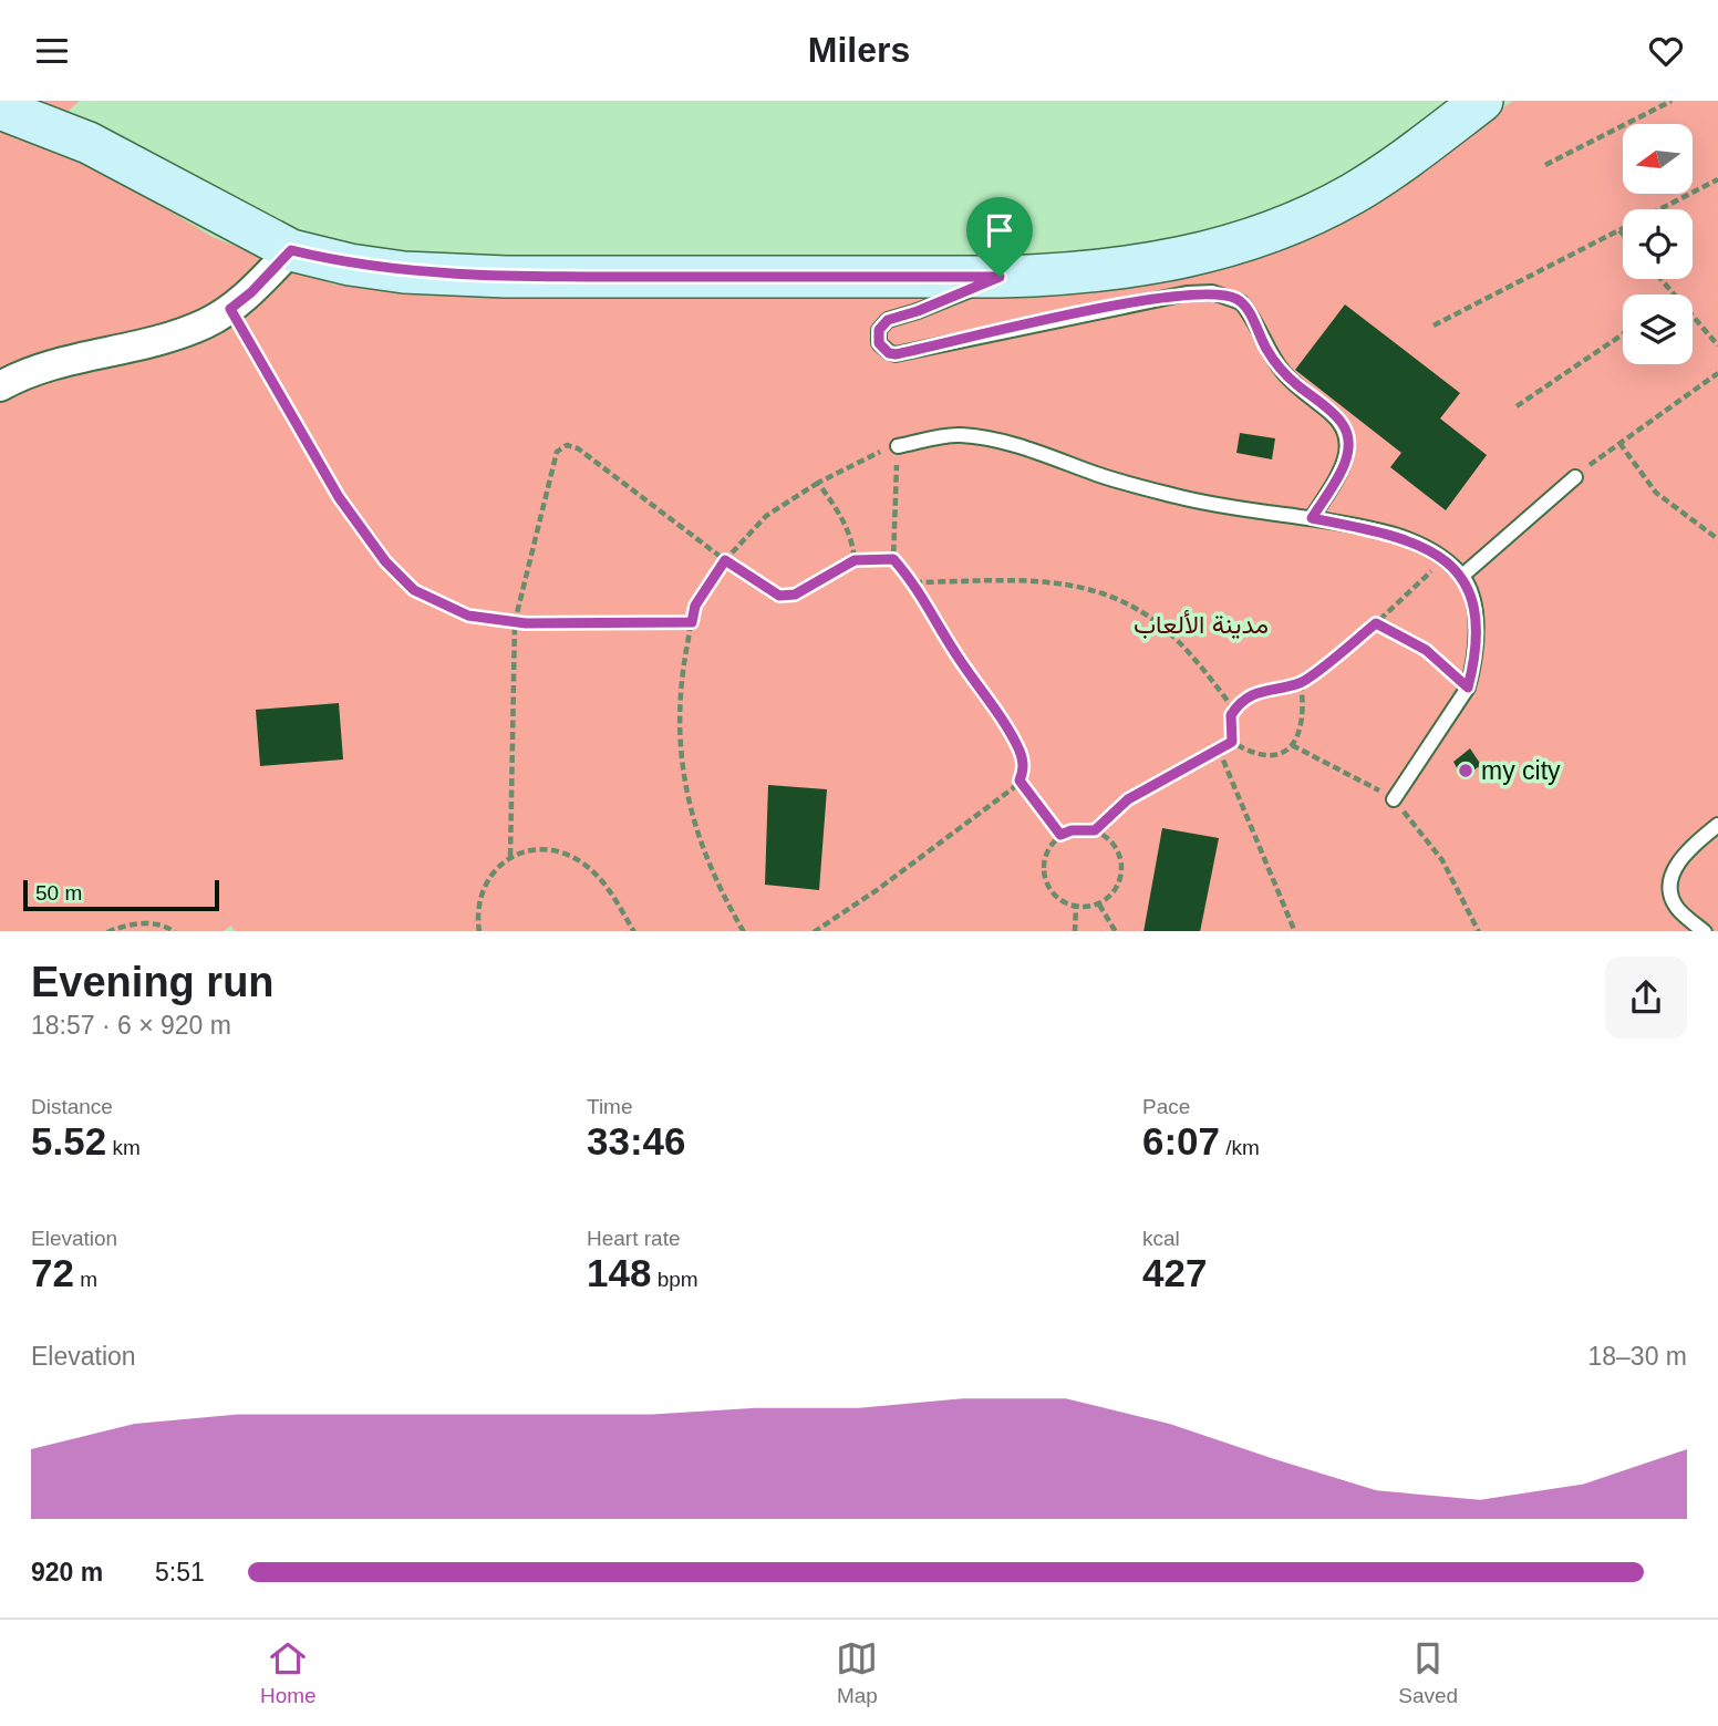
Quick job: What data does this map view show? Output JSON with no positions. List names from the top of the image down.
{
  "parks": ["مدينة الألعاب"],
  "places": ["my city"],
  "scale_bar": "50 m",
  "north": "left",
  "page": {
    "header": "Milers",
    "scale": "50 m",
    "heading": ["Evening run", "18:57 · 6 × 920 m"],
    "stats": [
      ["Distance", "5.52 km"],
      ["Time", "33:46"],
      ["Pace", "6:07 /km"],
      ["Elevation", "72 m"],
      ["Heart rate", "148 bpm"],
      ["kcal", "427"]
    ],
    "chart": ["Elevation", "18–30 m"],
    "list": [
      {
        "name": "920 m",
        "note": "5:51"
      }
    ],
    "tabs": ["Home", "Map", "Saved"]
  }
}
